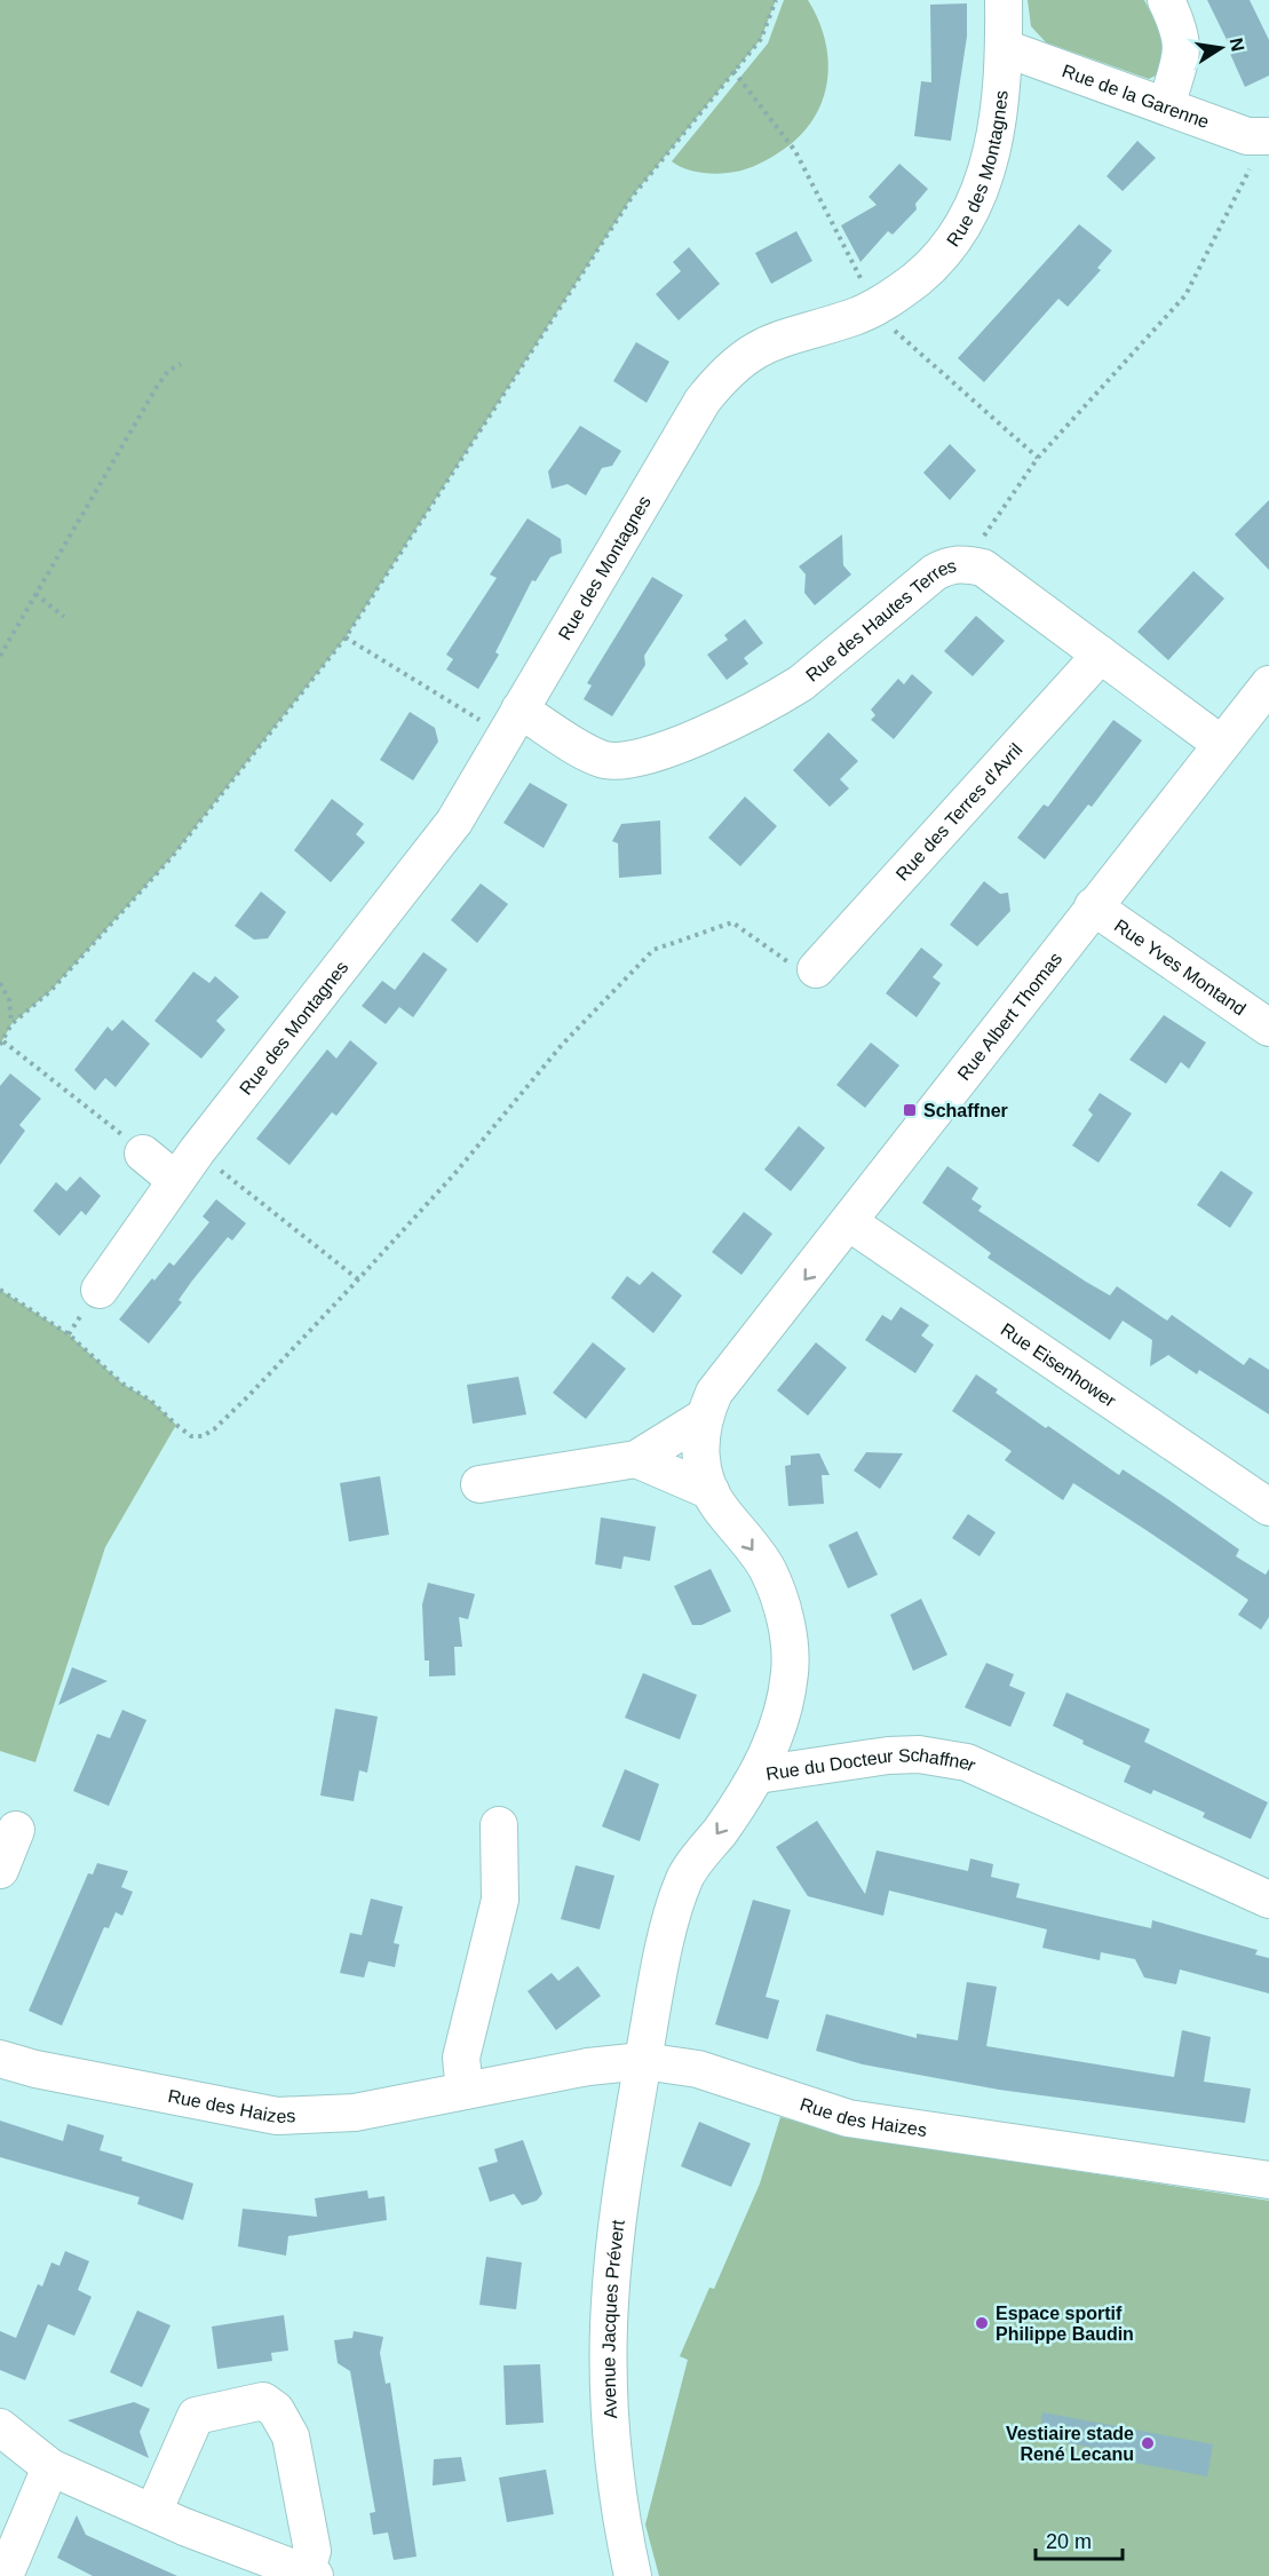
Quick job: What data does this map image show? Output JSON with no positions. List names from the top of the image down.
{
  "streets": {
    "street": [
      "Rue de la Garenne",
      "Rue des Montagnes",
      "Rue des Hautes Terres",
      "Rue des Terres d'Avril",
      "Rue Yves Montand",
      "Rue Albert Thomas",
      "Rue Eisenhower",
      "Rue du Docteur Schaffner",
      "Rue des Haizes",
      "Avenue Jacques Prévert"
    ]
  },
  "crossings": [
    ["Rue de la Garenne", "Rue des Montagnes"],
    ["Rue des Montagnes", "Rue des Hautes Terres"],
    ["Rue des Hautes Terres", "Rue des Terres d'Avril"],
    ["Rue des Hautes Terres", "Rue Albert Thomas"],
    ["Rue Yves Montand", "Rue Albert Thomas"],
    ["Rue Albert Thomas", "Rue Eisenhower"],
    ["Rue Albert Thomas", "Rue du Docteur Schaffner"],
    ["Rue du Docteur Schaffner", "Rue des Haizes"],
    ["Rue du Docteur Schaffner", "Avenue Jacques Prévert"],
    ["Rue des Haizes", "Avenue Jacques Prévert"]
  ],
  "one_way": ["Rue Albert Thomas"],
  "places": {
    "transit": ["Schaffner"],
    "other": ["Espace sportif Philippe Baudin", "Vestiaire stade René Lecanu"]
  },
  "scale_bar": "20 m",
  "north": "right"
}
